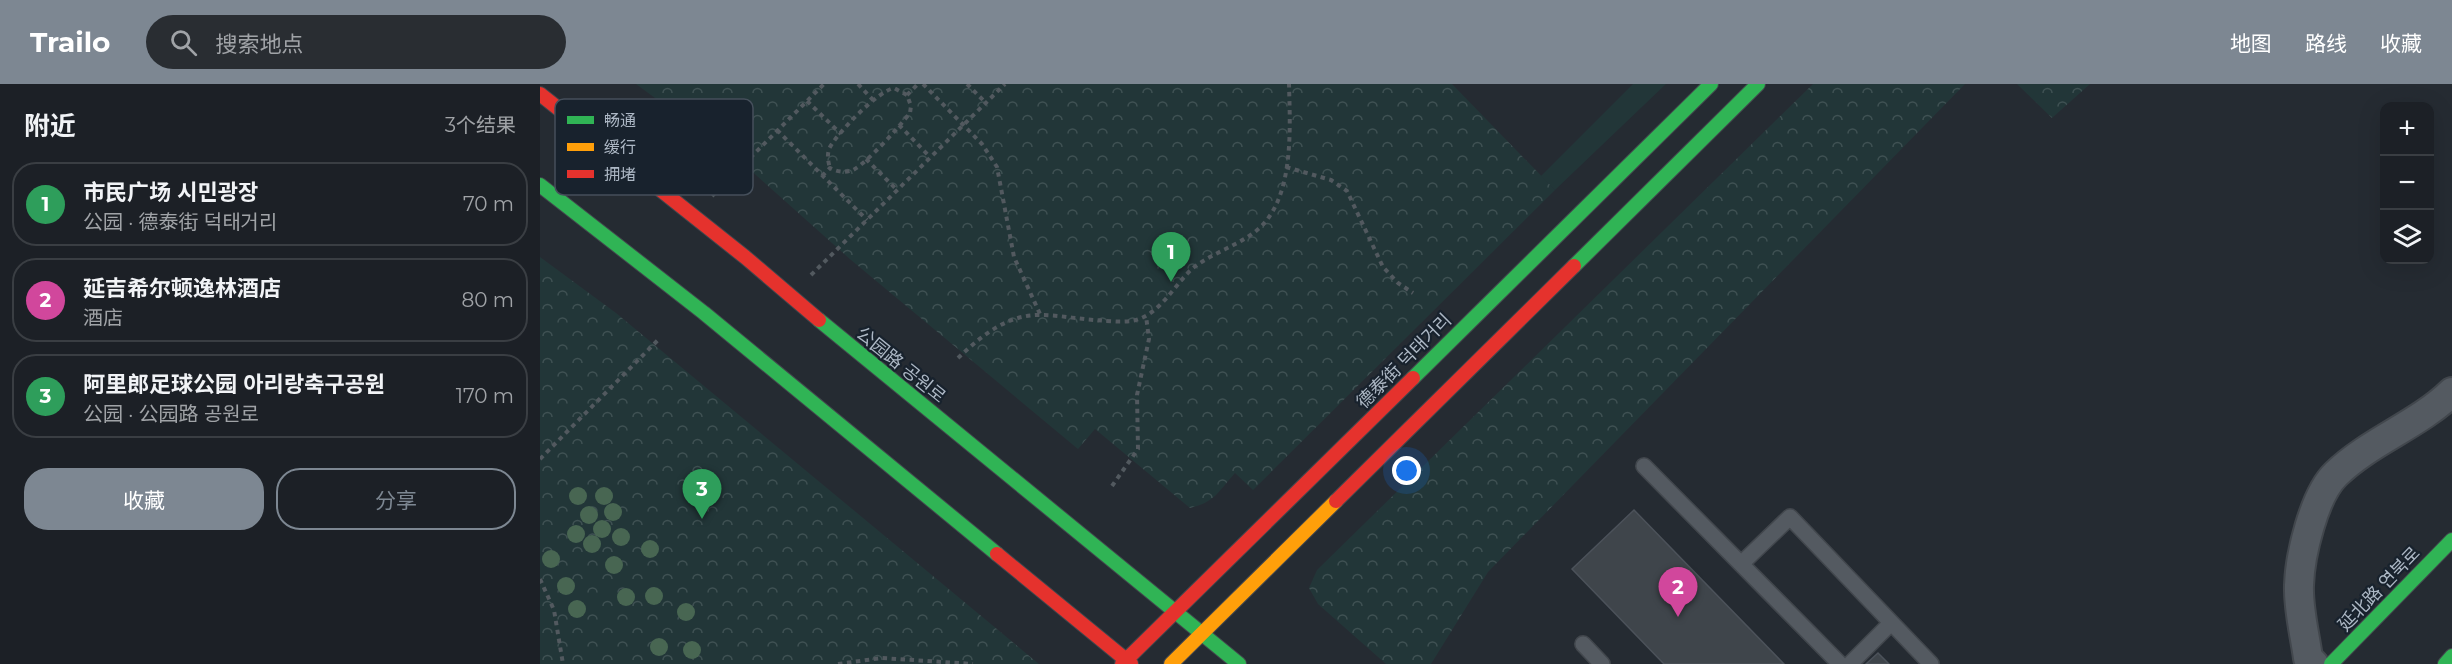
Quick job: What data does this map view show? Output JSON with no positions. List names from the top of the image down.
{
  "streets": {
    "main road": ["德泰街 덕태거리", "公园路 공원로", "延北路 연북로"]
  },
  "crossings": [
    ["德泰街 덕태거리", "公园路 공원로"]
  ],
  "legend": ["畅通", "缓行", "拥堵"],
  "page": {
    "header": "Trailo",
    "search": "搜索地点",
    "nav": ["地图", "路线", "收藏"],
    "heading": ["附近", "3个结果"],
    "map_buttons": ["+", "−"],
    "list": [
      {
        "mark": "1",
        "name": "市民广场 시민광장",
        "note": "公园 · 德泰街 덕태거리",
        "value": "70 m"
      },
      {
        "mark": "2",
        "name": "延吉希尔顿逸林酒店",
        "note": "酒店",
        "value": "80 m"
      },
      {
        "mark": "3",
        "name": "阿里郎足球公园 아리랑축구공원",
        "note": "公园 · 公园路 공원로",
        "value": "170 m"
      }
    ],
    "pins": ["1", "3", "2"],
    "buttons": ["收藏", "分享"]
  }
}
